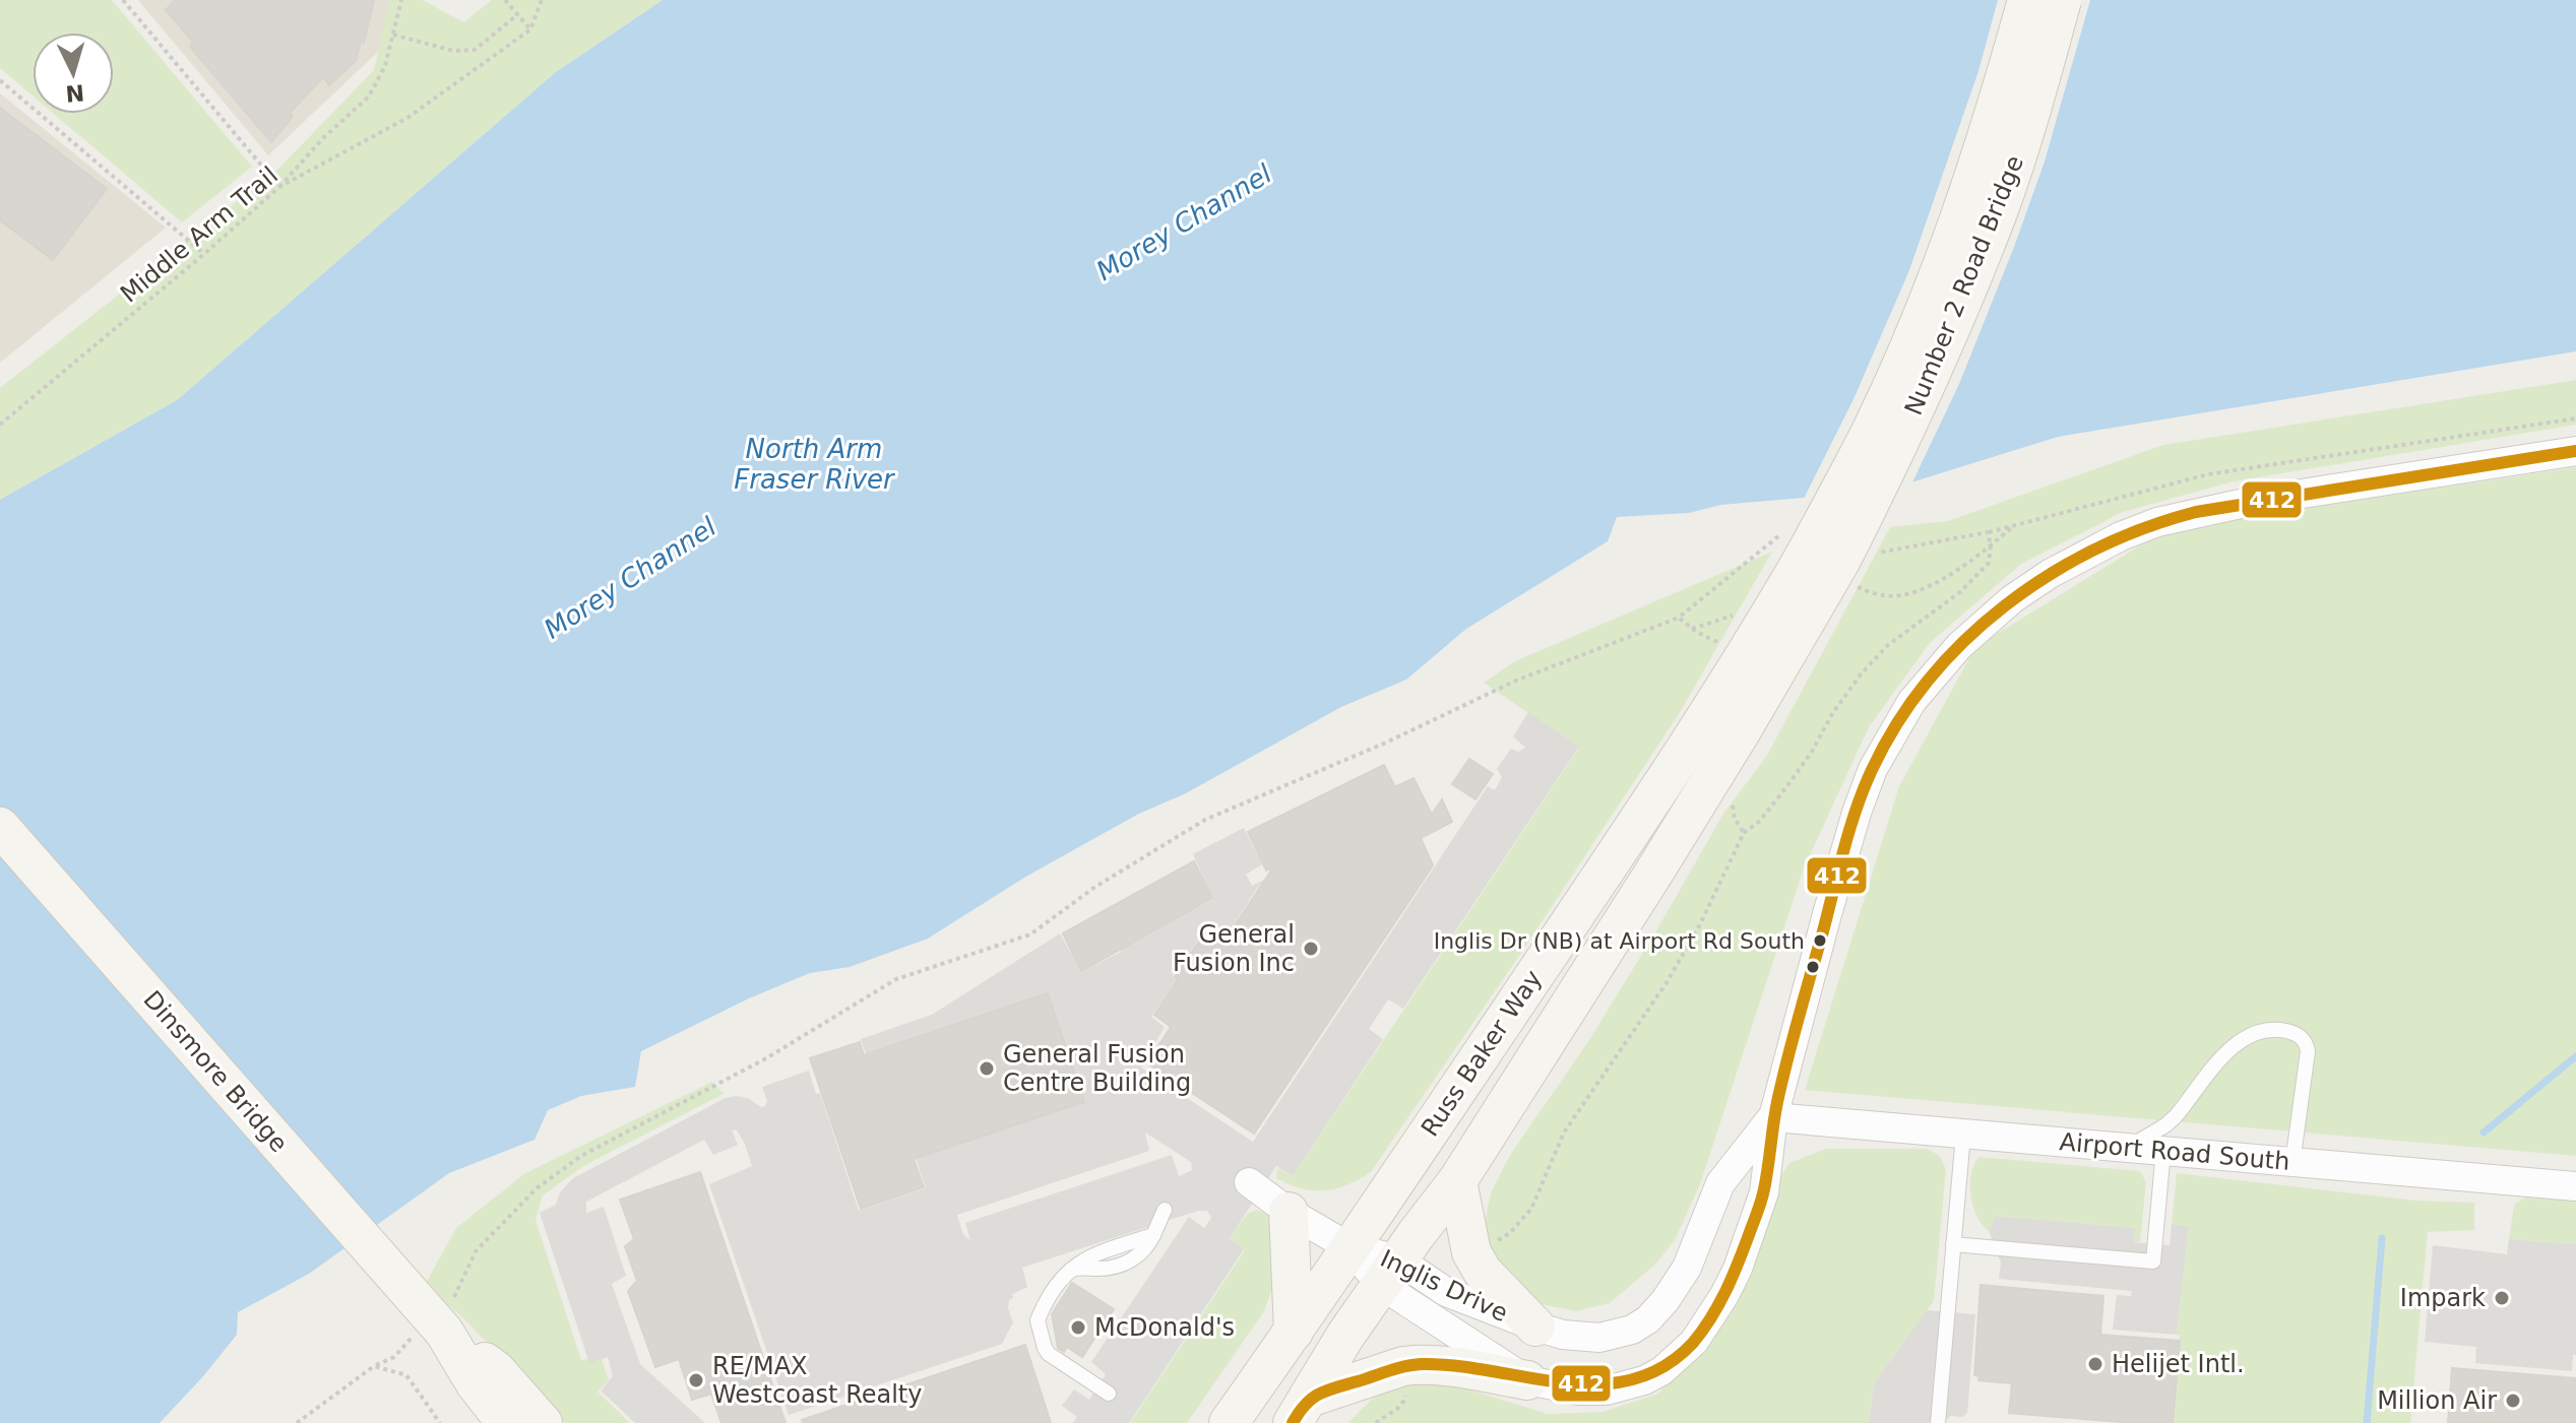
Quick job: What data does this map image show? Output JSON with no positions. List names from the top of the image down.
{
  "streets": {
    "main road": ["Number 2 Road Bridge", "Russ Baker Way", "Dinsmore Bridge"],
    "street": ["Airport Road South", "Inglis Drive"],
    "path": ["Middle Arm Trail"]
  },
  "crossings": [
    ["Number 2 Road Bridge", "Russ Baker Way"],
    ["Russ Baker Way", "Inglis Drive"],
    ["Airport Road South", "Inglis Drive"]
  ],
  "water": ["Morey Channel", "North Arm Fraser River"],
  "places": [
    "Inglis Dr (NB) at Airport Rd South",
    "General Fusion Inc",
    "General Fusion Centre Building",
    "Impark",
    "McDonald's",
    "Helijet Intl.",
    "RE/MAX Westcoast Realty",
    "Million Air"
  ],
  "lines": ["transit line 412"],
  "north": "bottom"
}
